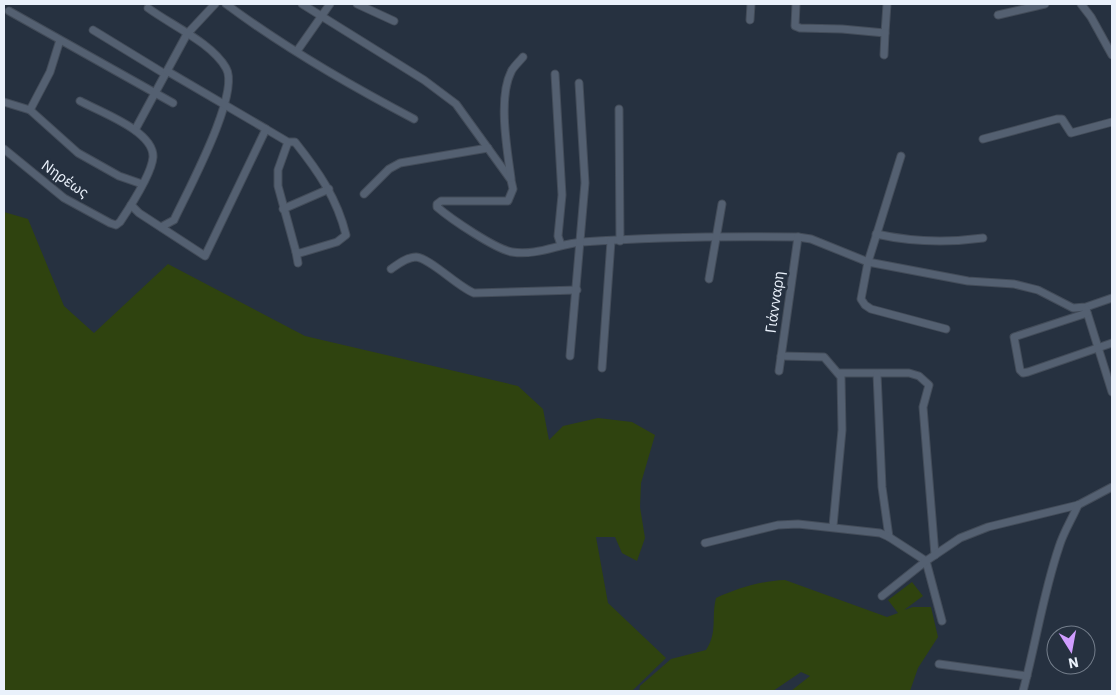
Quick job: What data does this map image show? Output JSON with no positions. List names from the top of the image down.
{
  "streets": {
    "street": ["Νηρέως", "Γιάνναρη"]
  },
  "north": "bottom"
}
